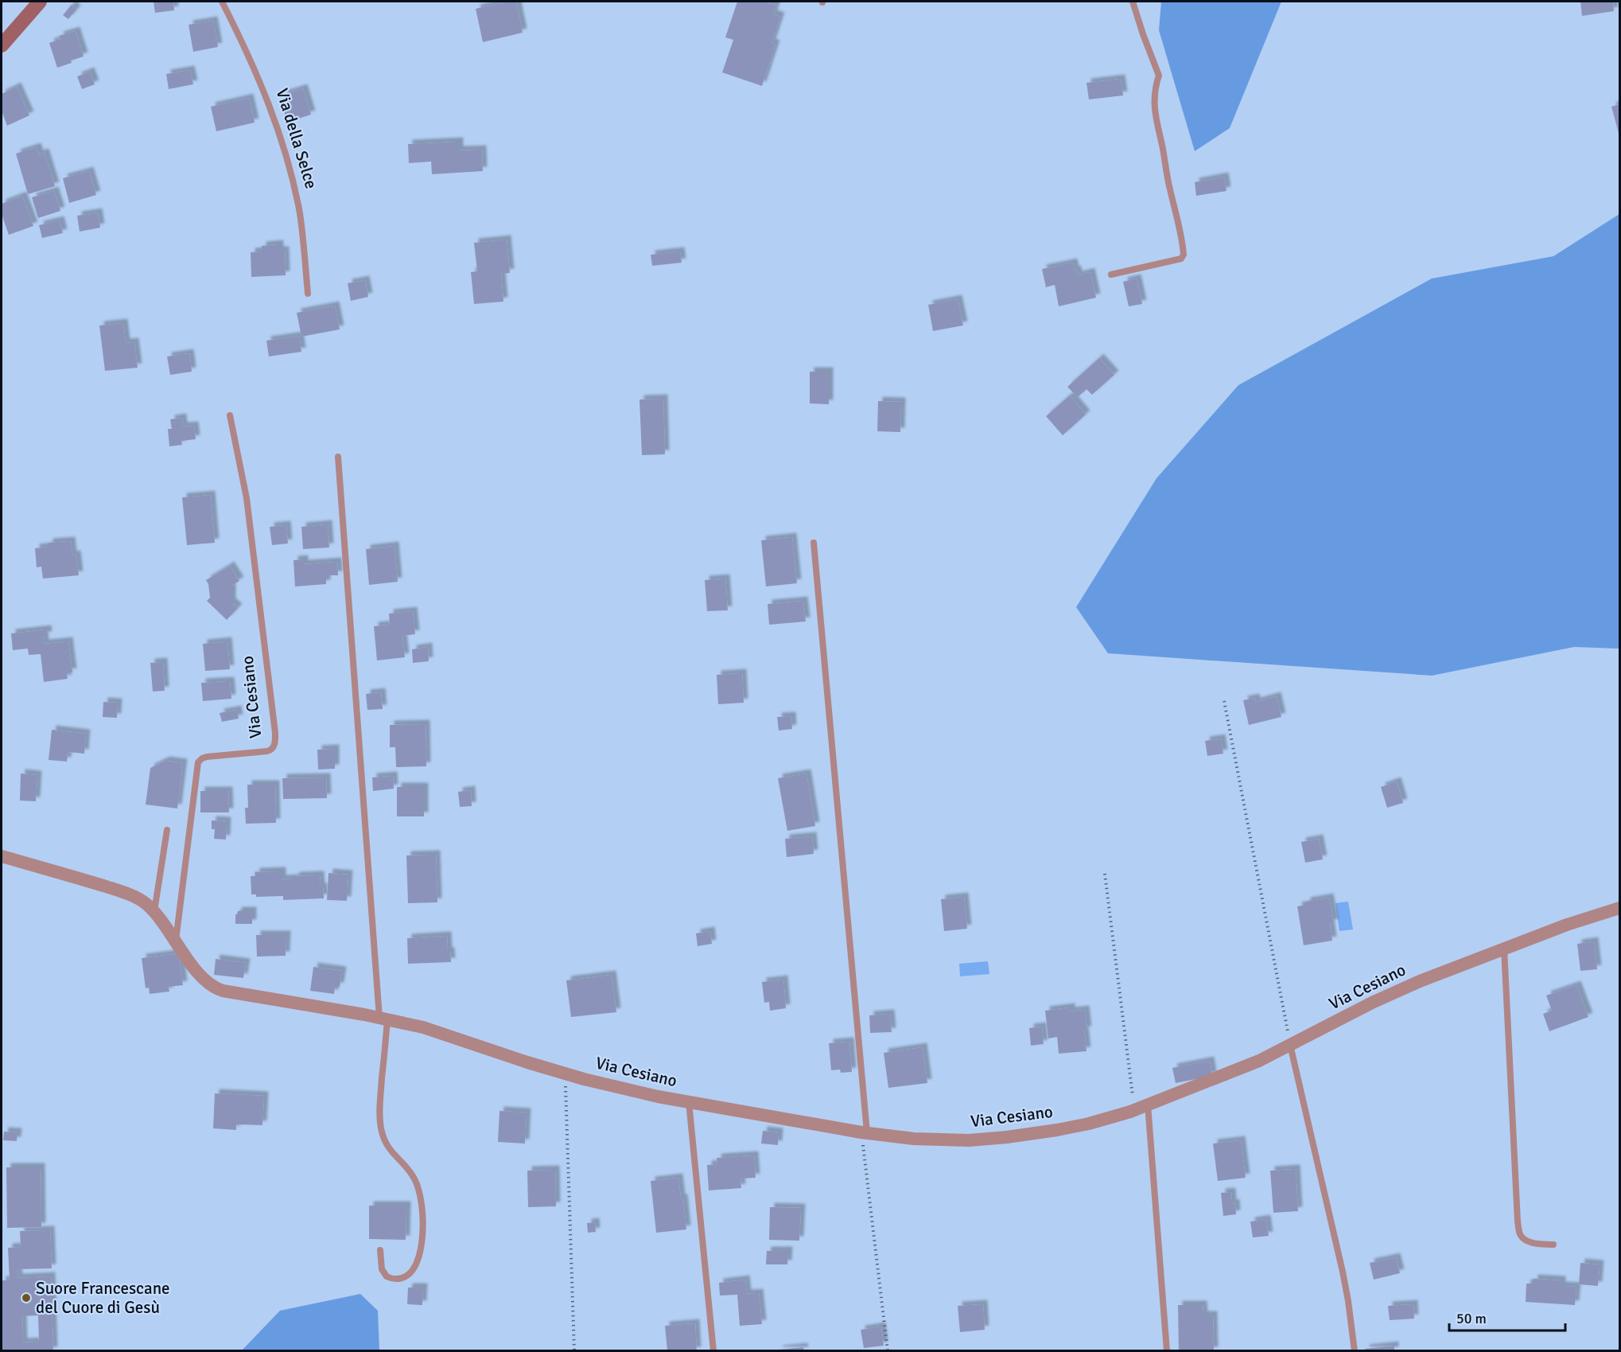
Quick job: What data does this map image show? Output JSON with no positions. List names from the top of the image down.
{
  "streets": {
    "street": ["Via Cesiano"],
    "lane": ["Via della Selce"]
  },
  "places": ["Suore Francescane del Cuore di Gesù"],
  "scale_bar": "50 m"
}
